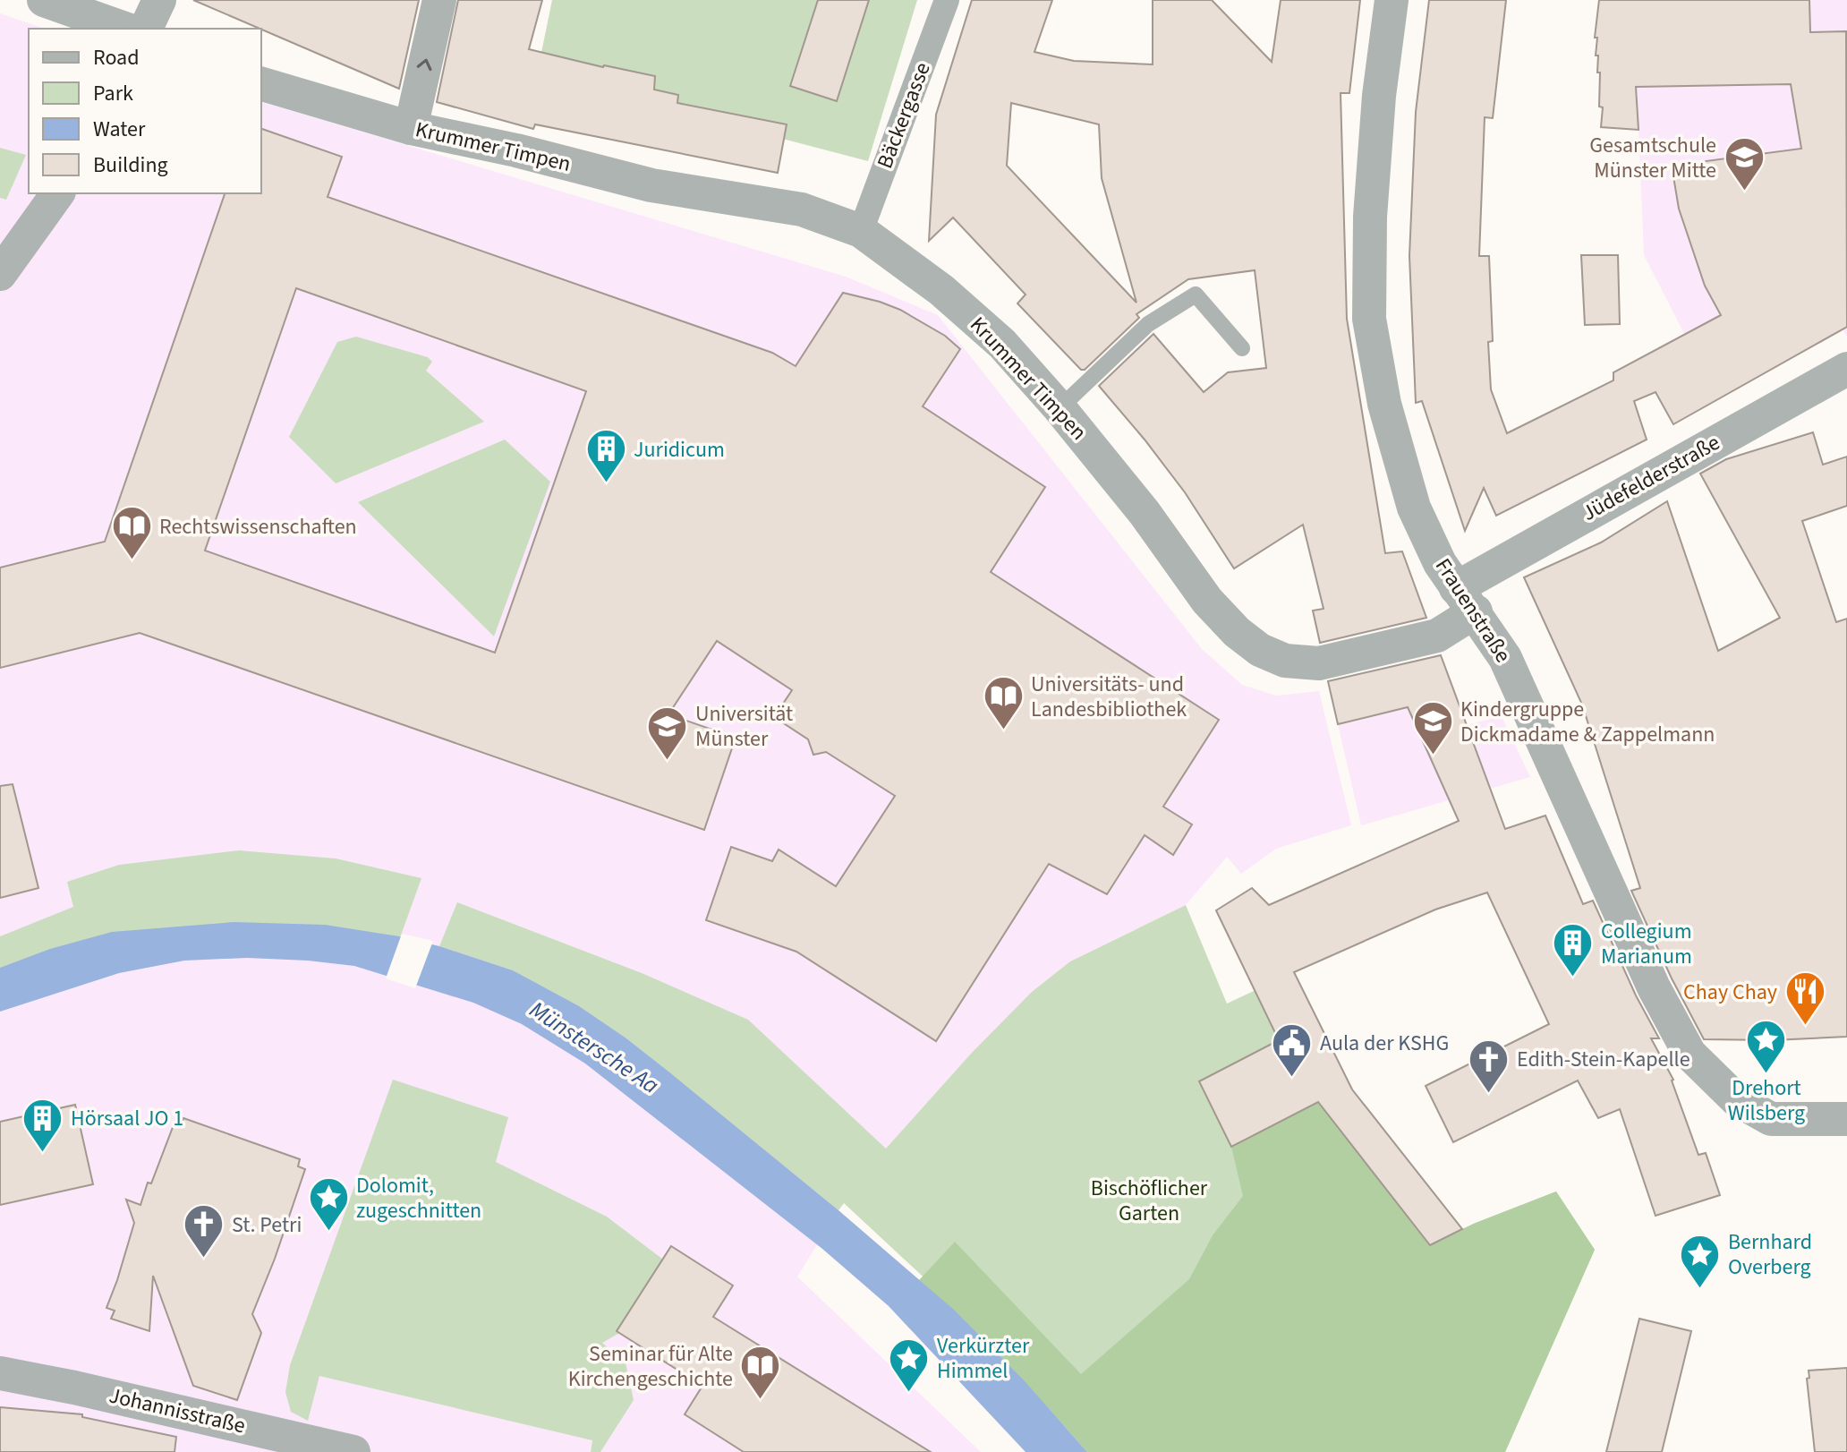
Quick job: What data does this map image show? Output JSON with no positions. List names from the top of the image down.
{
  "streets": {
    "street": [
      "Bäckergasse",
      "Krummer Timpen",
      "Jüdefelderstraße",
      "Frauenstraße",
      "Johannisstraße"
    ]
  },
  "crossings": [
    ["Bäckergasse", "Krummer Timpen"],
    ["Krummer Timpen", "Jüdefelderstraße"],
    ["Krummer Timpen", "Frauenstraße"],
    ["Jüdefelderstraße", "Frauenstraße"]
  ],
  "water": ["Münstersche Aa"],
  "parks": ["Bischöflicher Garten"],
  "places": {
    "school or university": ["Gesamtschule Münster Mitte", "Kindergruppe Dickmadame & Zappelmann", "Universität Münster"],
    "building": ["Juridicum", "Collegium Marianum", "Hörsaal JO 1"],
    "library": ["Rechtswissenschaften", "Universitäts- und Landesbibliothek", "Seminar für Alte Kirchengeschichte"],
    "restaurant": ["Chay Chay"],
    "place": [
      "Drehort Wilsberg",
      "Dolomit, zugeschnitten",
      "Bernhard Overberg",
      "Verkürzter Himmel"
    ],
    "public building": ["Aula der KSHG"],
    "church": ["Edith-Stein-Kapelle", "St. Petri"]
  },
  "legend": [
    "Road",
    "Park",
    "Water",
    "Building"
  ]
}
